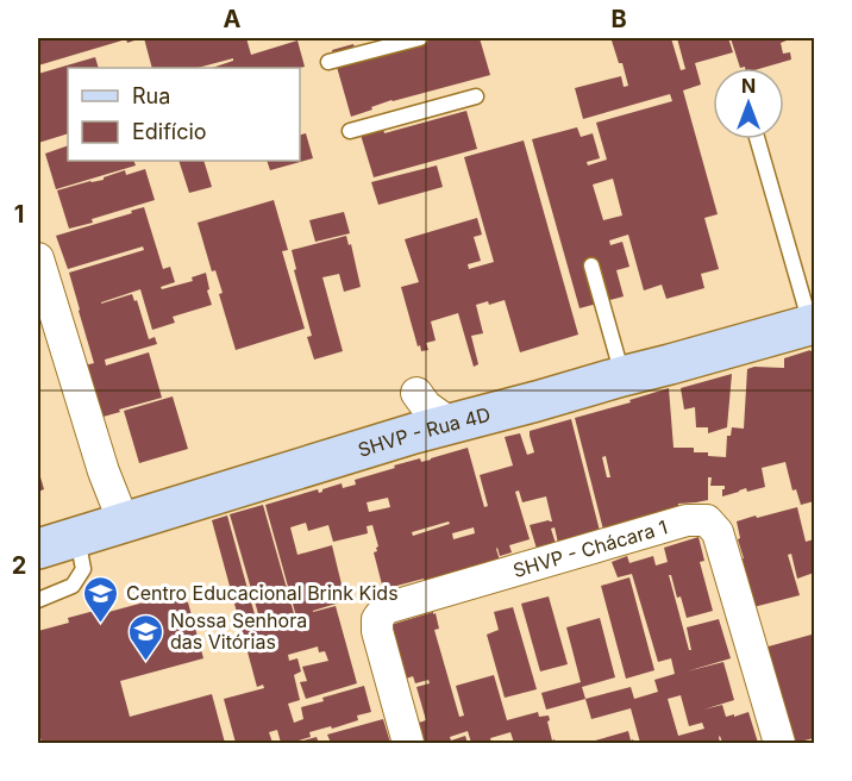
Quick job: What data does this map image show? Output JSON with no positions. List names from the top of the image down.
{
  "streets": {
    "street": ["SHVP - Rua 4D", "SHVP - Chácara 1"]
  },
  "places": {
    "school or university": ["Centro Educacional Brink Kids", "Nossa Senhora das Vitórias"]
  },
  "legend": ["Rua", "Edifício"],
  "north": "top",
  "grid": {
    "columns": ["A", "B"],
    "rows": ["1", "2"]
  }
}
